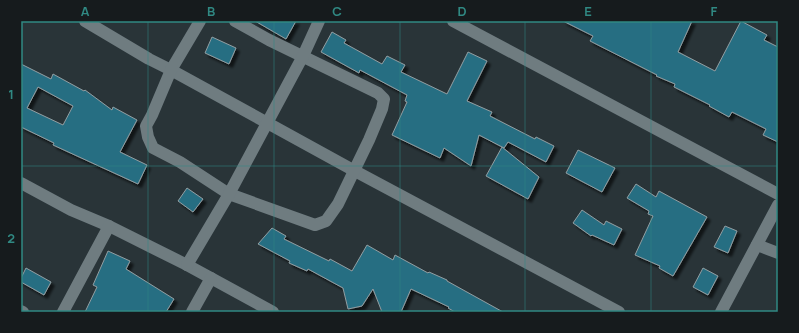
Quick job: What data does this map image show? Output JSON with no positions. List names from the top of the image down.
{
  "grid": {
    "columns": [
      "A",
      "B",
      "C",
      "D",
      "E",
      "F"
    ],
    "rows": ["1", "2"]
  }
}
